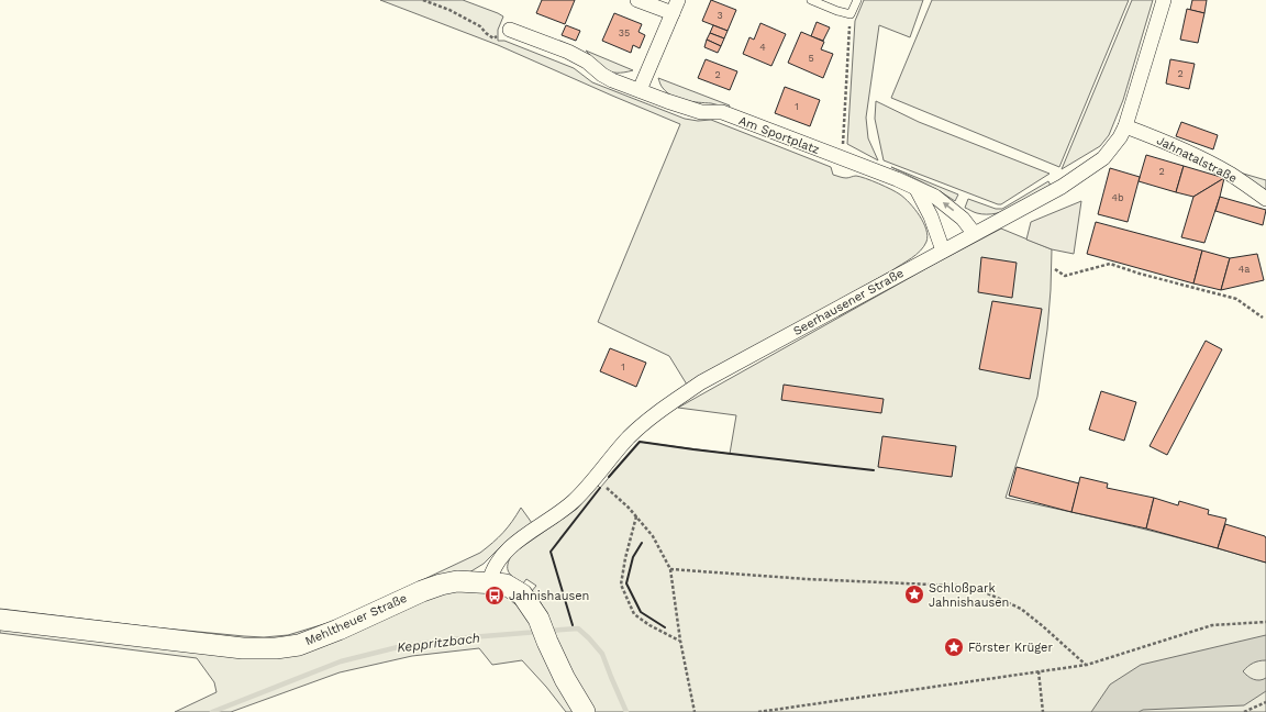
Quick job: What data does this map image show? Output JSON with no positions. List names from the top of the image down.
{
  "streets": {
    "street": [
      "Am Sportplatz",
      "Jahnatalstraße",
      "Seerhausener Straße",
      "Mehltheuer Straße"
    ]
  },
  "crossings": [
    ["Am Sportplatz", "Seerhausener Straße"],
    ["Jahnatalstraße", "Seerhausener Straße"],
    ["Seerhausener Straße", "Mehltheuer Straße"]
  ],
  "water": ["Keppritzbach"],
  "places": {
    "place": ["Schloßpark Jahnishausen", "Förster Krüger"],
    "bus stop": ["Jahnishausen"]
  },
  "house_numbers": [
    "3",
    "35",
    "4",
    "5",
    "2",
    "2",
    "1",
    "2",
    "4b",
    "4a",
    "1"
  ]
}
